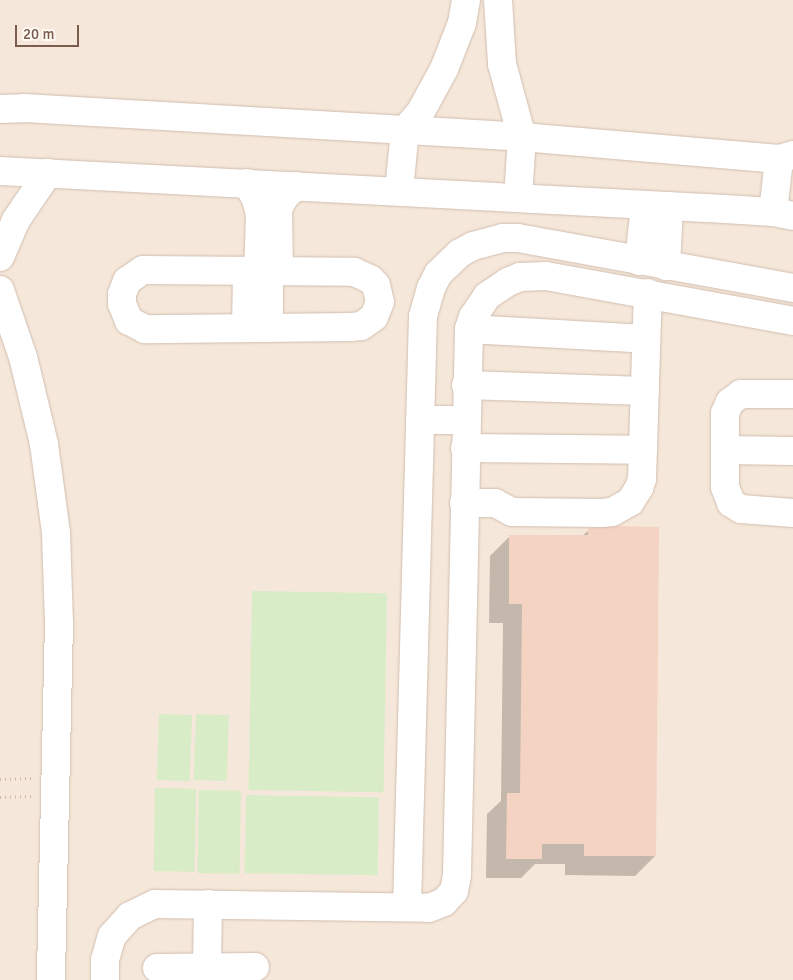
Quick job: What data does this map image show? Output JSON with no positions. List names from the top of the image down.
{
  "scale_bar": "20 m"
}
